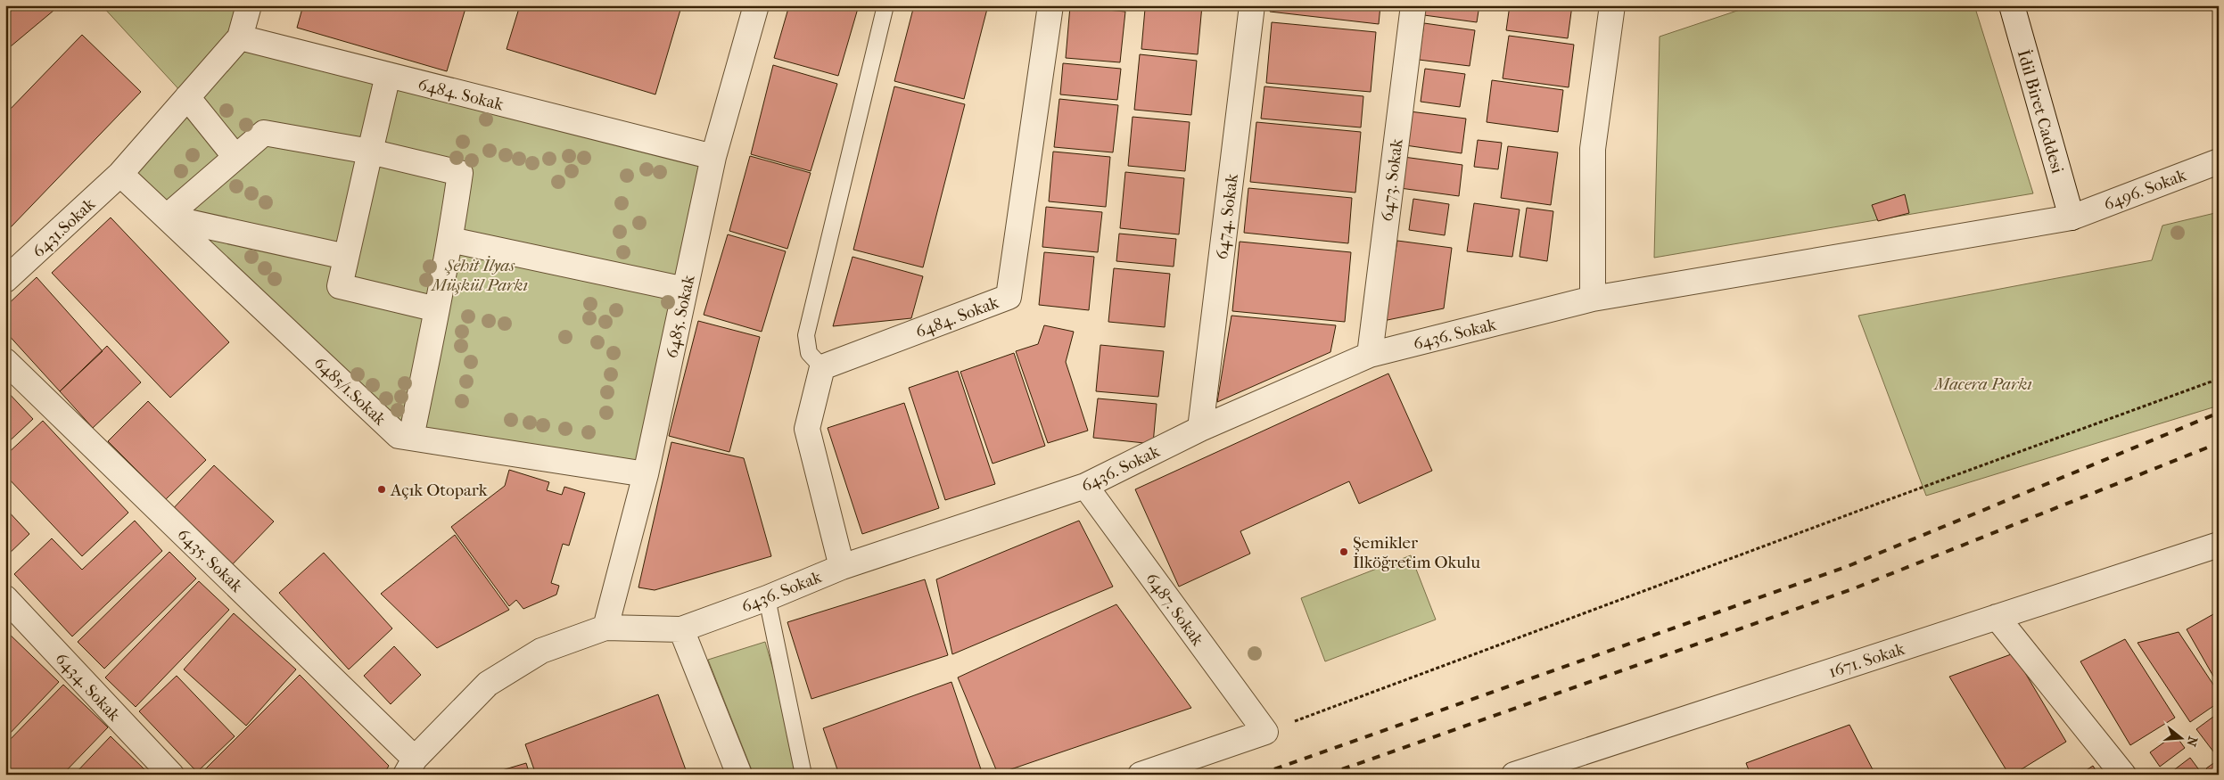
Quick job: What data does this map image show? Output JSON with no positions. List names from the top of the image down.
{
  "streets": {
    "street": [
      "6484. Sokak",
      "İdil Biret Caddesi",
      "6473. Sokak",
      "6496. Sokak",
      "6474. Sokak",
      "6431.Sokak",
      "6485. Sokak",
      "6436. Sokak",
      "6485/1.Sokak",
      "6435. Sokak",
      "6487. Sokak",
      "1671. Sokak",
      "6434. Sokak"
    ]
  },
  "crossings": [
    ["6484. Sokak", "6431.Sokak"],
    ["6484. Sokak", "6485. Sokak"],
    ["İdil Biret Caddesi", "6496. Sokak"],
    ["6473. Sokak", "6436. Sokak"],
    ["6496. Sokak", "6436. Sokak"],
    ["6474. Sokak", "6436. Sokak"],
    ["6431.Sokak", "6485/1.Sokak"],
    ["6485. Sokak", "6436. Sokak"],
    ["6485. Sokak", "6485/1.Sokak"],
    ["6436. Sokak", "6435. Sokak"],
    ["6436. Sokak", "6487. Sokak"]
  ],
  "parks": ["Şehit İlyas Müşkül Parkı", "Macera Parkı"],
  "places": ["Açık Otopark", "Şemikler İlköğretim Okulu"],
  "north": "right"
}
